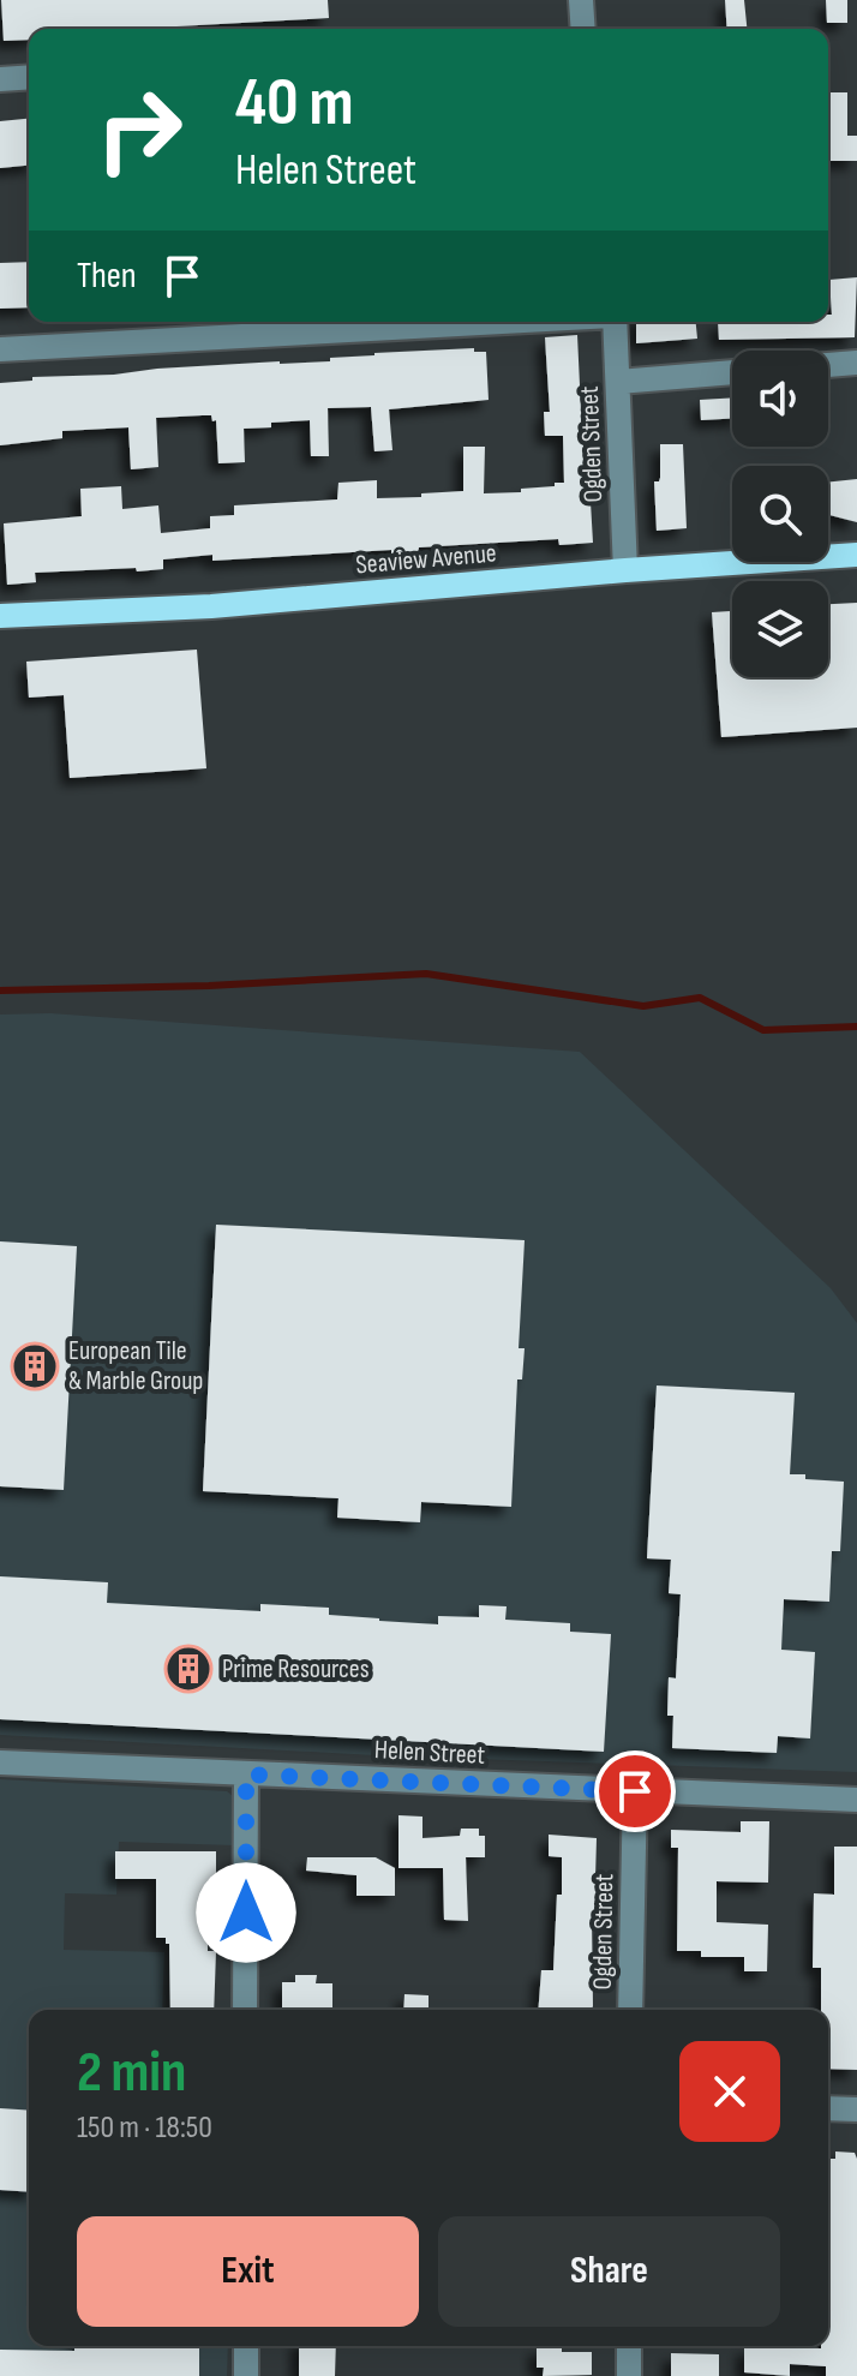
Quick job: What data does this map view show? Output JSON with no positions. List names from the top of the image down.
{
  "streets": {
    "main road": ["Seaview Avenue"],
    "street": ["Ogden Street", "Helen Street"]
  },
  "crossings": [
    ["Ogden Street", "Seaview Avenue"],
    ["Ogden Street", "Helen Street"]
  ],
  "places": {
    "building": ["European Tile & Marble Group", "Prime Resources"]
  },
  "page": {
    "turn": ["40 m", "Helen Street"],
    "then": "Then",
    "heading": ["2 min", "150 m · 18:50"],
    "buttons": ["Exit", "Share"]
  }
}
